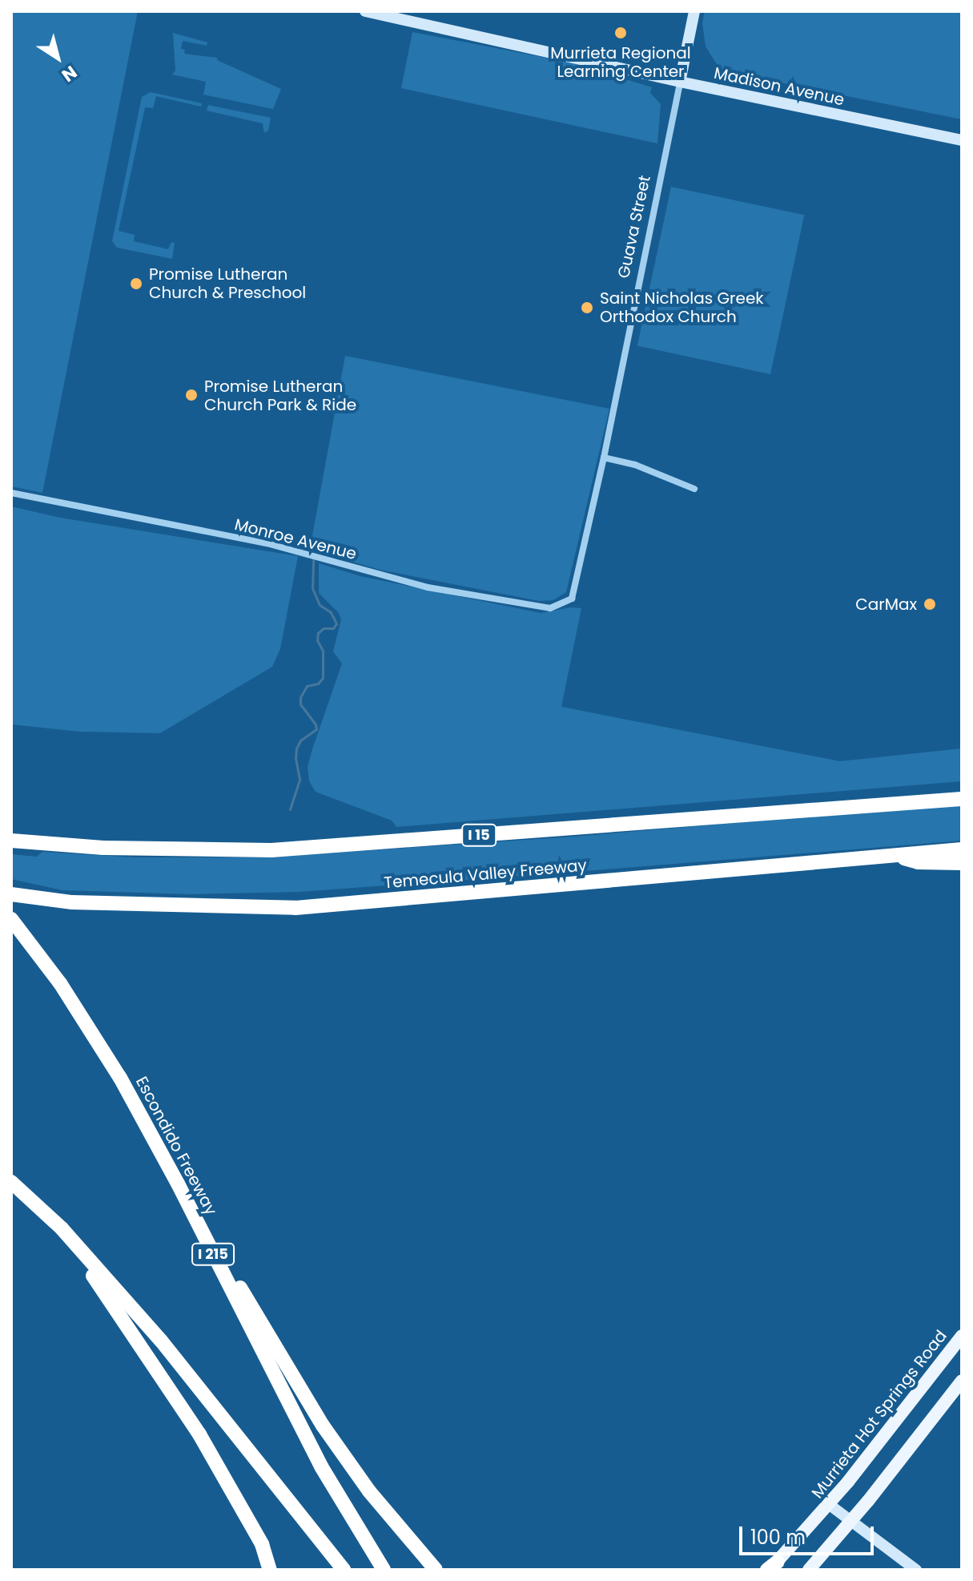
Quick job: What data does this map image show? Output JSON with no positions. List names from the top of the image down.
{
  "streets": {
    "highway": [
      "I 15",
      "Temecula Valley Freeway",
      "Escondido Freeway",
      "I 215"
    ],
    "main road": ["Murrieta Hot Springs Road"],
    "street": ["Madison Avenue", "Guava Street", "Monroe Avenue"]
  },
  "crossings": [
    ["Madison Avenue", "Guava Street"],
    ["Guava Street", "Monroe Avenue"]
  ],
  "places": [
    "Murrieta Regional Learning Center",
    "Promise Lutheran Church & Preschool",
    "Saint Nicholas Greek Orthodox Church",
    "Promise Lutheran Church Park & Ride",
    "CarMax"
  ],
  "scale_bar": "100 m",
  "north": "bottom right"
}
